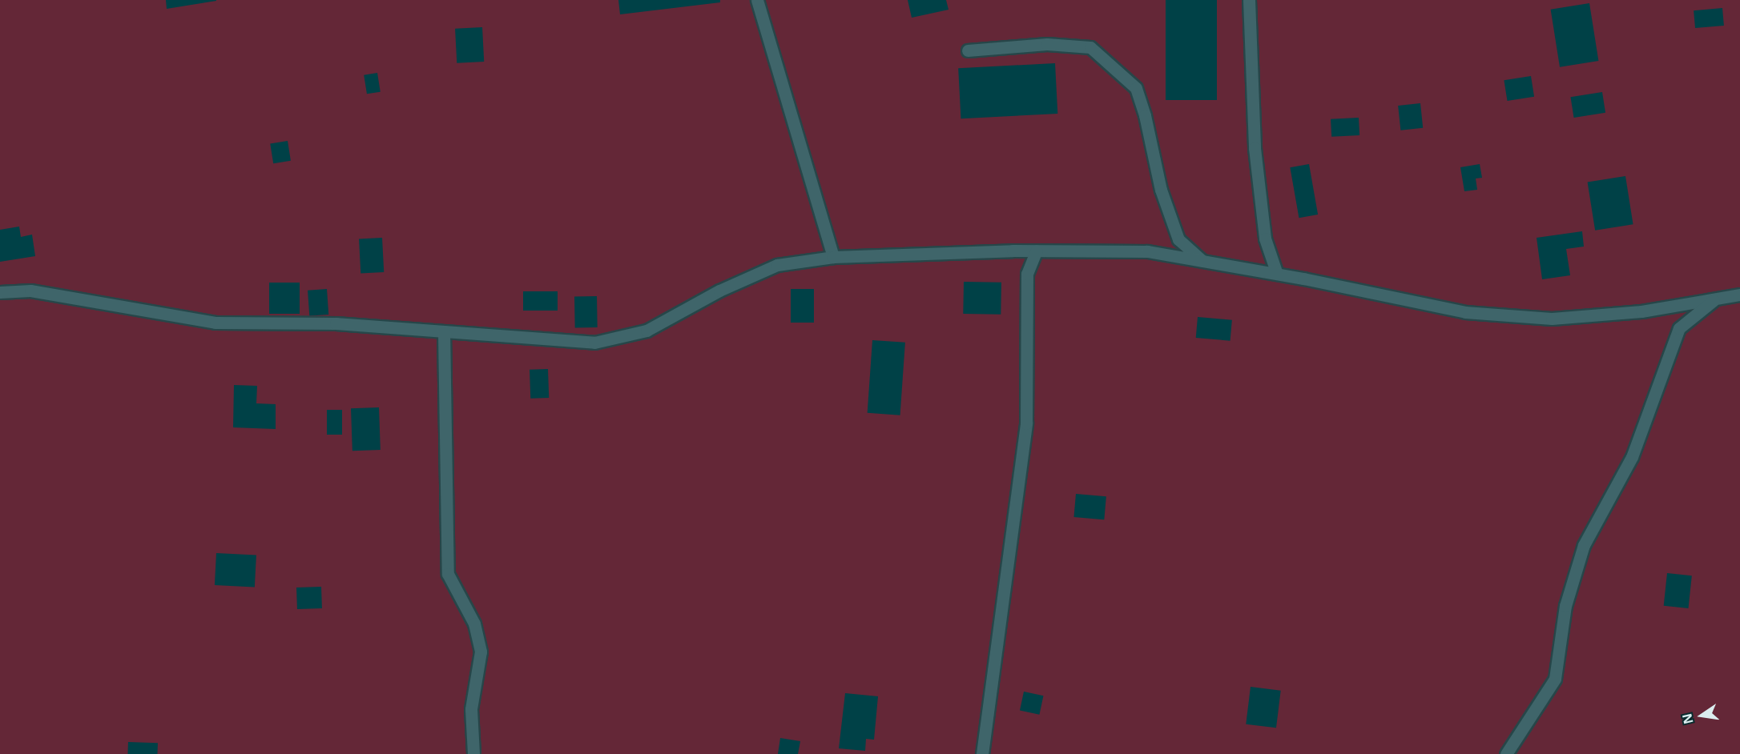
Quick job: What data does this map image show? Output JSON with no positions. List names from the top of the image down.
{
  "north": "left"
}
